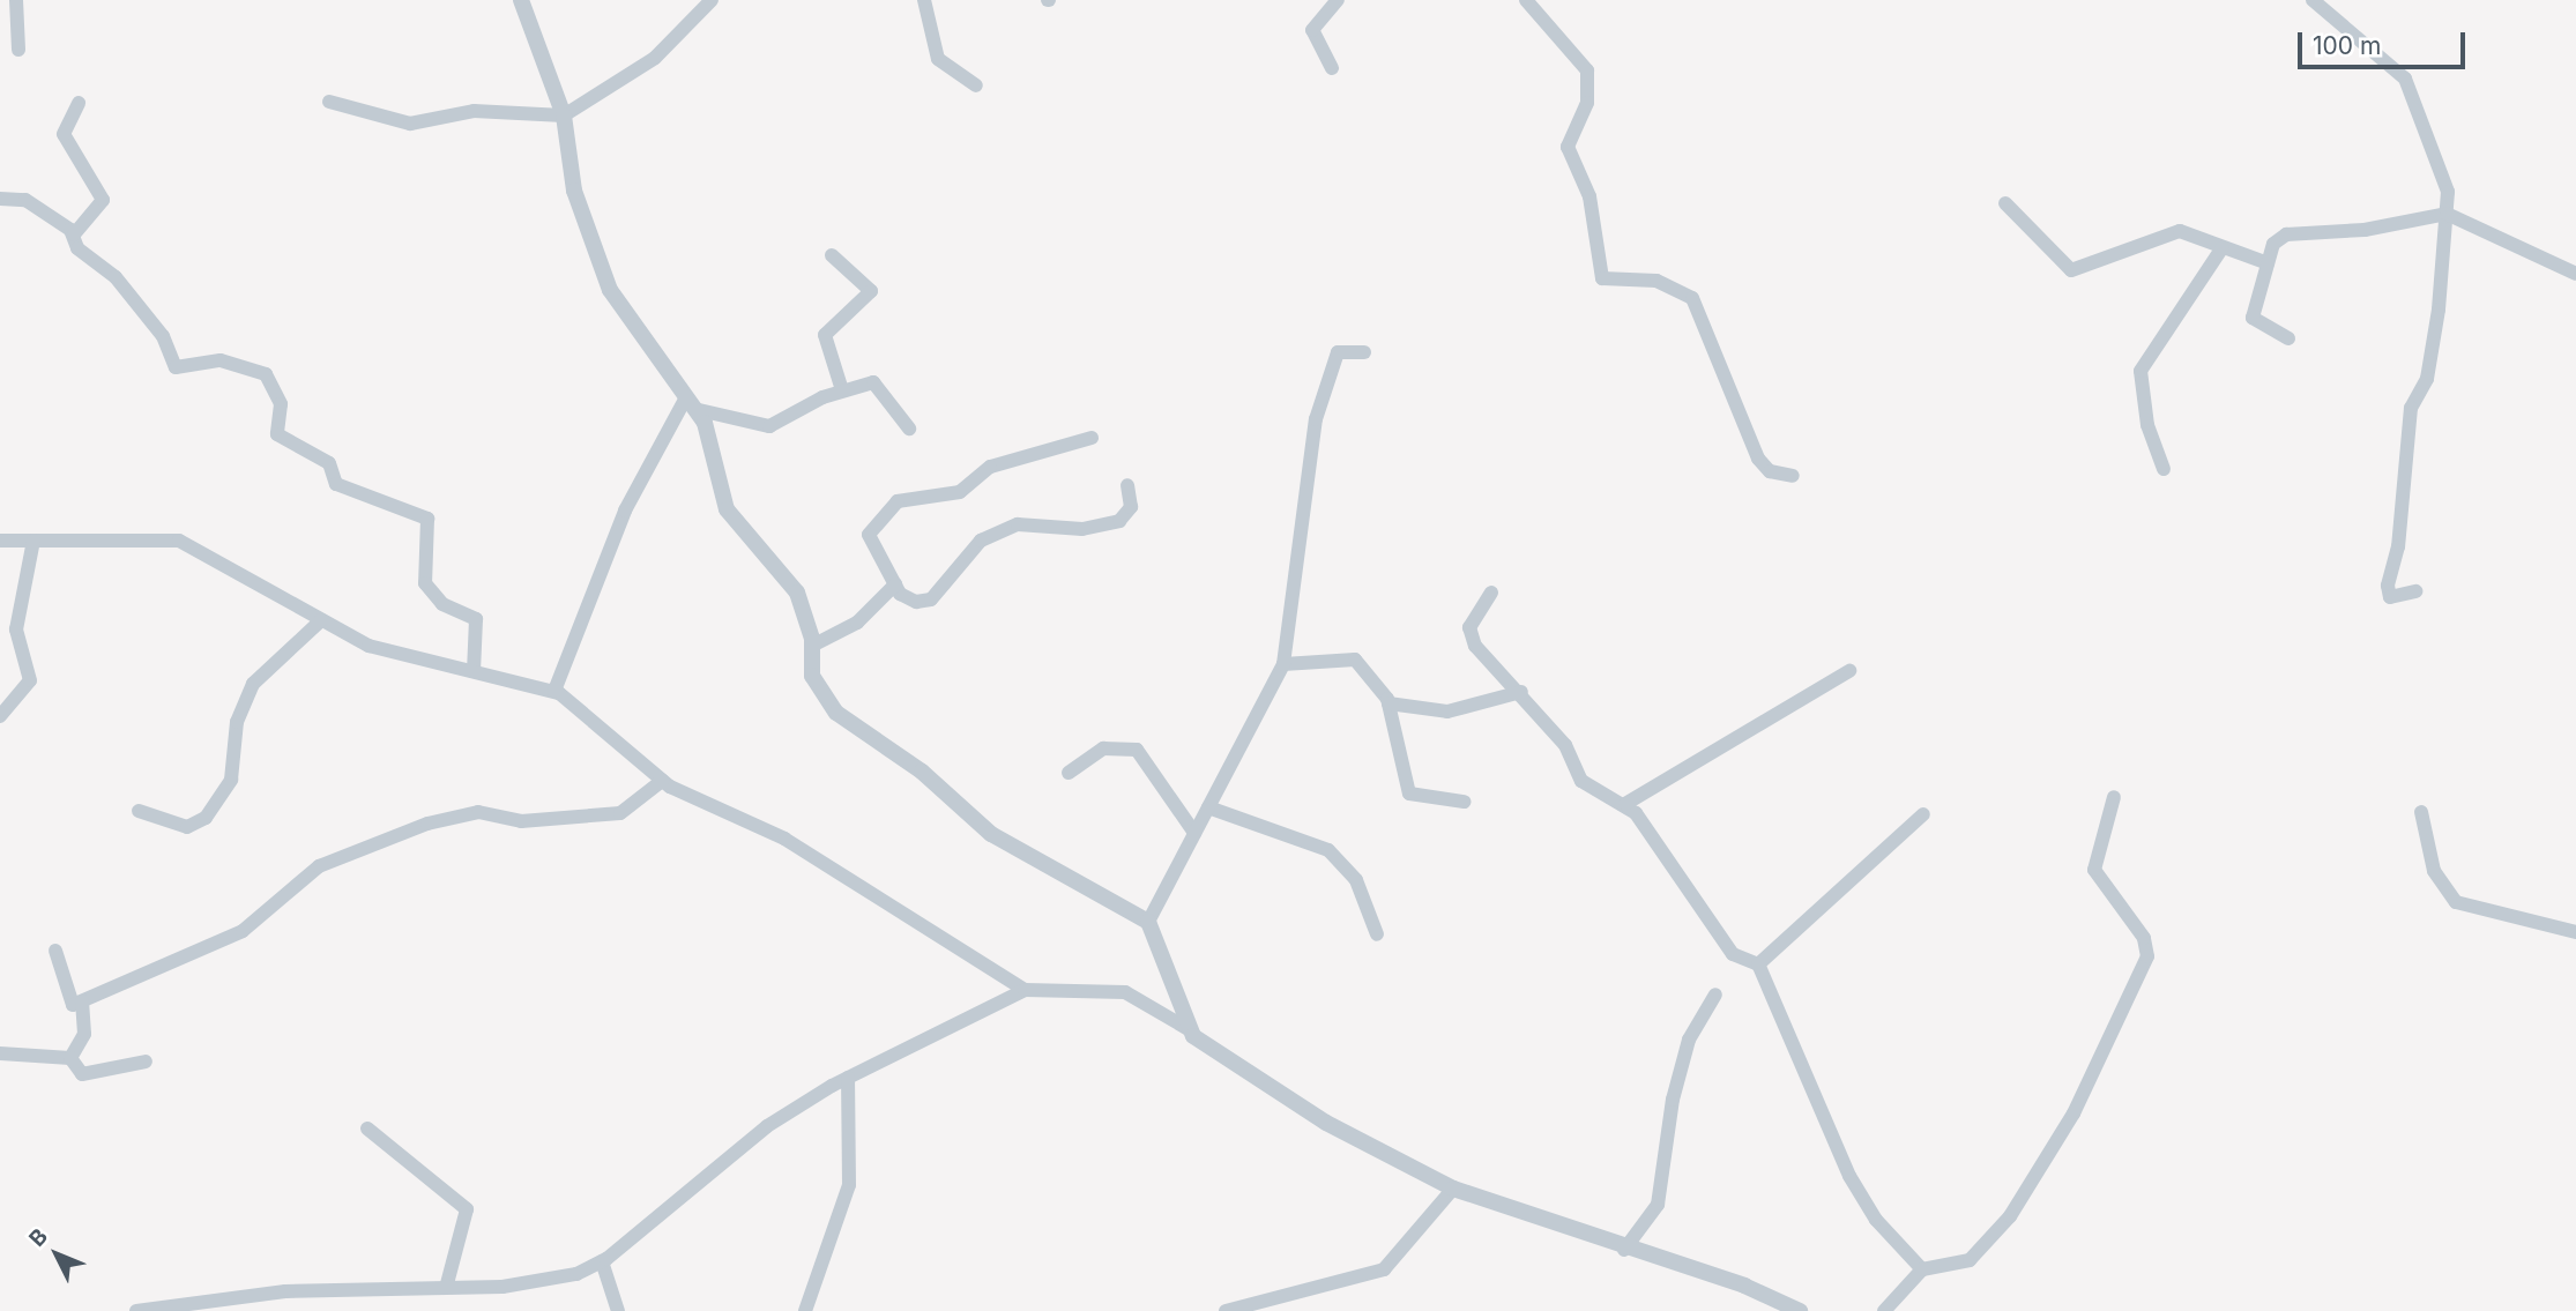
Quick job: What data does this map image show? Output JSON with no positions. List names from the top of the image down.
{
  "scale_bar": "100 m",
  "north": "top left"
}
